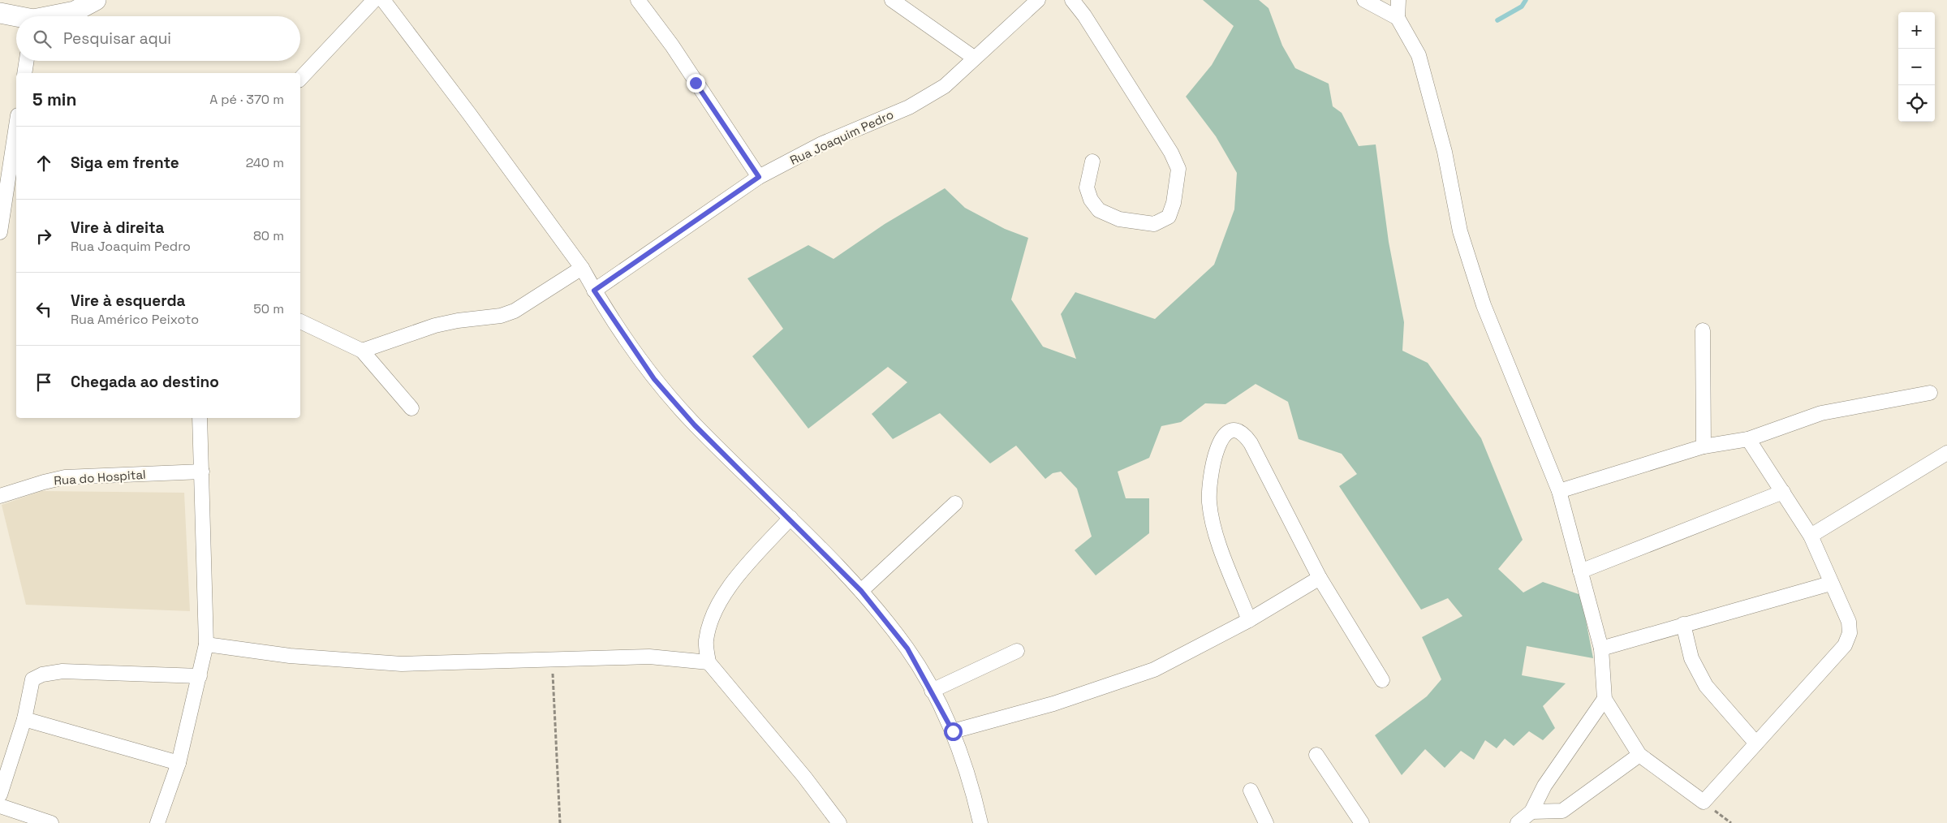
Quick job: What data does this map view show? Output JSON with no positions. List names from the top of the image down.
{
  "streets": {
    "street": ["Rua Joaquim Pedro", "Rua do Hospital"]
  },
  "page": {
    "map_buttons": ["+", "−"],
    "search": "Pesquisar aqui",
    "heading": ["5 min", "A pé · 370 m"],
    "list": [
      ["Siga em frente", "240 m"],
      ["Vire à direita", "Rua Joaquim Pedro", "80 m"],
      ["Vire à esquerda", "Rua Américo Peixoto", "50 m"],
      "Chegada ao destino"
    ]
  }
}
